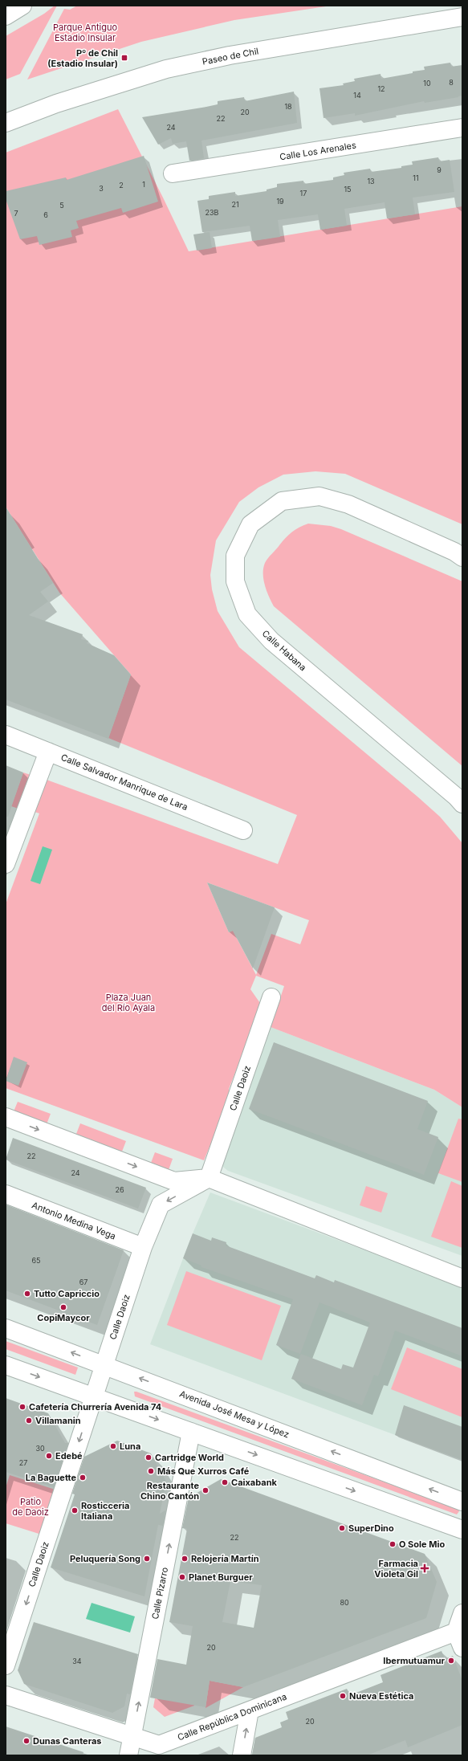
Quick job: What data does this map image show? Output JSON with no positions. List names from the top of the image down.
{
  "streets": {
    "street": [
      "Paseo de Chil",
      "Calle Los Arenales",
      "Calle Habana",
      "Calle Salvador Manrique de Lara",
      "Calle Daoiz",
      "Antonio Medina Vega",
      "Avenida José Mesa y López",
      "Calle Pizarro",
      "Calle República Dominicana"
    ]
  },
  "crossings": [
    ["Calle Daoiz", "Antonio Medina Vega"],
    ["Calle Daoiz", "Avenida José Mesa y López"],
    ["Calle Pizarro", "Calle República Dominicana"]
  ],
  "one_way": ["Calle Daoiz", "Calle Pizarro"],
  "parks": ["Parque Antiguo Estadio Insular", "Plaza Juan del Río Ayala", "Patio de Daoiz"],
  "places": {
    "transit": ["Pº de Chil (Estadio Insular)"],
    "other": [
      "Tutto Capriccio",
      "CopiMaycor",
      "Cafetería Churrería Avenida 74",
      "Villamanin",
      "Luna",
      "Edebé",
      "Cartridge World",
      "Más Que Xurros Café",
      "La Baguette",
      "Caixabank",
      "Restaurante Chino Cantón",
      "Rosticceria Italiana",
      "SuperDino",
      "O Sole Mio",
      "Peluquería Song",
      "Relojería Martín",
      "Planet Burguer",
      "Ibermutuamur",
      "Nueva Estética",
      "Dunas Canteras"
    ],
    "health": ["Farmacia Violeta Gil"]
  },
  "house_numbers": [
    "8",
    "10",
    "12",
    "14",
    "18",
    "20",
    "22",
    "24",
    "9",
    "11",
    "13",
    "1",
    "2",
    "3",
    "15",
    "17",
    "19",
    "21",
    "5",
    "23B",
    "7",
    "6",
    "22",
    "24",
    "26",
    "65",
    "67",
    "30",
    "27",
    "22",
    "80",
    "20",
    "34",
    "20"
  ]
}
